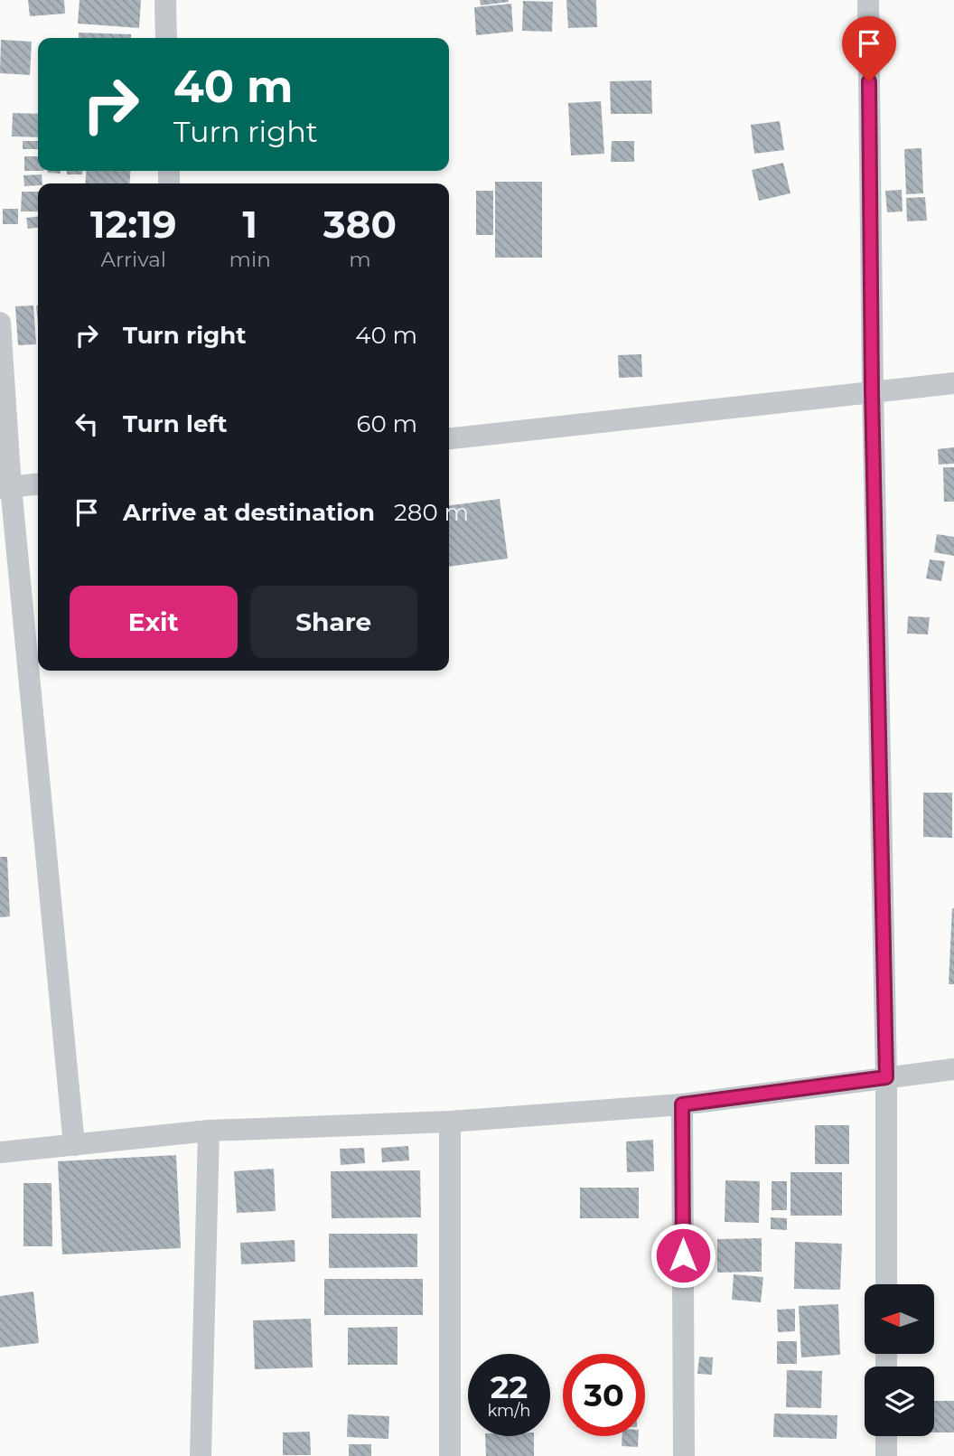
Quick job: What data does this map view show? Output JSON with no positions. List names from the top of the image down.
{
  "north": "left",
  "page": {
    "turn": ["40 m", "Turn right"],
    "eta": [
      "12:19",
      "Arrival",
      "1",
      "min",
      "380",
      "m"
    ],
    "list": [
      {
        "name": "Turn right",
        "value": "40 m"
      },
      {
        "name": "Turn left",
        "value": "60 m"
      },
      {
        "name": "Arrive at destination",
        "value": "280 m"
      }
    ],
    "buttons": ["Exit", "Share"],
    "speed": "22 km/h",
    "limit": "30"
  }
}
